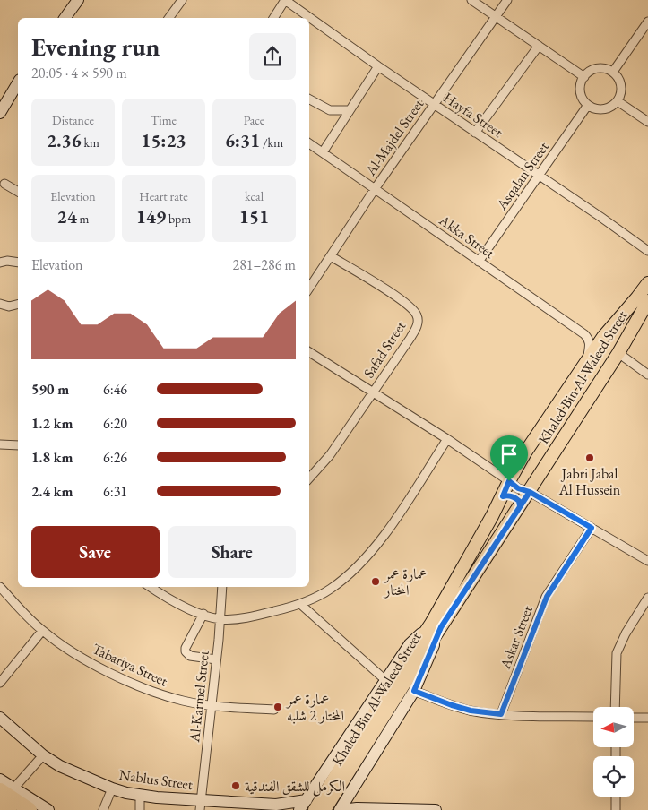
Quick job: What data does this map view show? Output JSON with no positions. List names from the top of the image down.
{
  "streets": {
    "main road": ["Khaled Bin Al-Waleed Street"],
    "street": [
      "Hayfa Street",
      "Al-Majdel Street",
      "Asqalan Street",
      "Akka Street",
      "Safad Street",
      "Askar Street",
      "Tabariya Street",
      "Al-Karmel Street",
      "Nablus Street"
    ]
  },
  "crossings": [
    ["Hayfa Street", "Al-Majdel Street"],
    ["Hayfa Street", "Asqalan Street"],
    ["Al-Majdel Street", "Akka Street"],
    ["Al-Majdel Street", "Safad Street"],
    ["Asqalan Street", "Akka Street"],
    ["Akka Street", "Khaled Bin Al-Waleed Street"],
    ["Khaled Bin Al-Waleed Street", "Nablus Street"],
    ["Tabariya Street", "Al-Karmel Street"],
    ["Al-Karmel Street", "Nablus Street"]
  ],
  "places": [
    "Jabri Jabal Al Hussein",
    "عمارة عمر المختار",
    "عمارة عمر المختار 2 شلبه",
    "الكرمل للشقق الفندقية"
  ],
  "north": "left",
  "page": {
    "heading": ["Evening run", "20:05 · 4 × 590 m"],
    "stats": [
      ["Distance", "2.36 km"],
      ["Time", "15:23"],
      ["Pace", "6:31 /km"],
      ["Elevation", "24 m"],
      ["Heart rate", "149 bpm"],
      ["kcal", "151"]
    ],
    "chart": ["Elevation", "281–286 m"],
    "list": [
      {
        "name": "590 m",
        "note": "6:46"
      },
      {
        "name": "1.2 km",
        "note": "6:20"
      },
      {
        "name": "1.8 km",
        "note": "6:26"
      },
      {
        "name": "2.4 km",
        "note": "6:31"
      }
    ],
    "buttons": ["Save", "Share"]
  }
}
